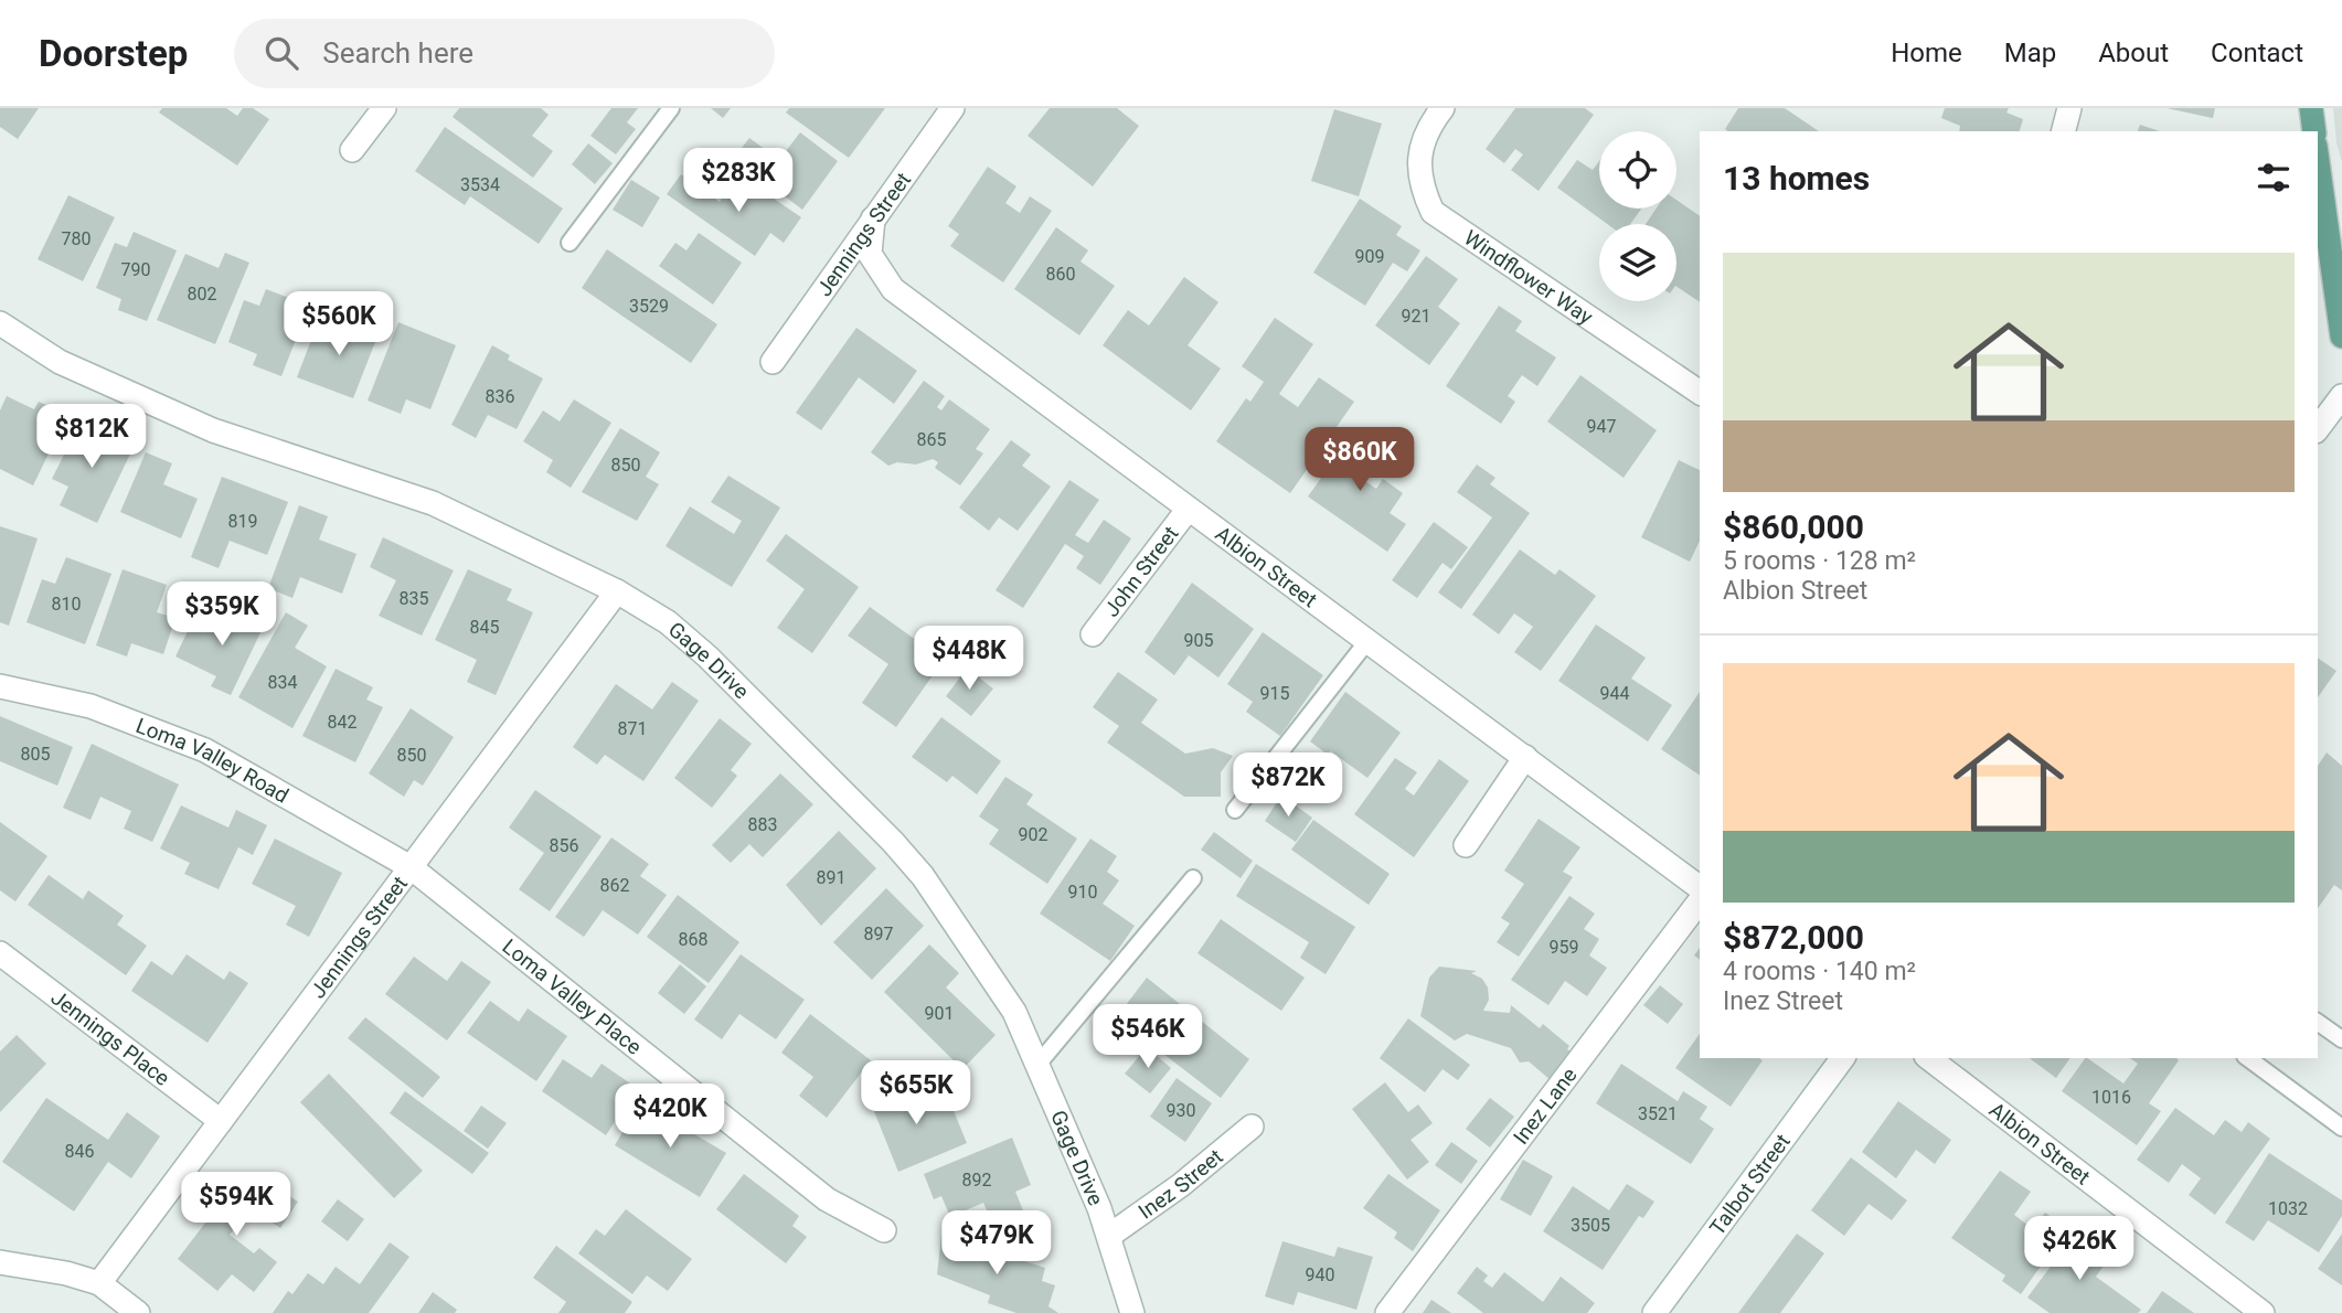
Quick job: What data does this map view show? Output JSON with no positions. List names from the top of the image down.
{
  "streets": {
    "street": [
      "Jennings Street",
      "Windflower Way",
      "Albion Street",
      "John Street",
      "Gage Drive",
      "Loma Valley Road",
      "Loma Valley Place",
      "Jennings Place",
      "Inez Lane",
      "Inez Street",
      "Talbot Street"
    ]
  },
  "crossings": [
    ["Jennings Street", "Albion Street"],
    ["Jennings Street", "Gage Drive"],
    ["Jennings Street", "Loma Valley Road"],
    ["Jennings Street", "Loma Valley Place"],
    ["Jennings Street", "Jennings Place"],
    ["Albion Street", "John Street"],
    ["Gage Drive", "Inez Street"],
    ["Loma Valley Road", "Loma Valley Place"]
  ],
  "house_numbers": [
    "3534",
    "780",
    "909",
    "790",
    "860",
    "802",
    "3529",
    "921",
    "836",
    "947",
    "865",
    "850",
    "819",
    "835",
    "810",
    "845",
    "905",
    "834",
    "915",
    "944",
    "842",
    "871",
    "805",
    "850",
    "883",
    "902",
    "856",
    "891",
    "862",
    "910",
    "897",
    "868",
    "959",
    "901",
    "1016",
    "930",
    "3521",
    "846",
    "892",
    "1032",
    "3505",
    "940"
  ],
  "page": {
    "header": "Doorstep",
    "search": "Search here",
    "nav": [
      "Home",
      "Map",
      "About",
      "Contact"
    ],
    "heading": "13 homes",
    "price": [
      "$283K",
      "$560K",
      "$812K",
      "$860K",
      "$359K",
      "$448K",
      "$872K",
      "$546K",
      "$655K",
      "$420K",
      "$594K",
      "$479K",
      "$426K"
    ],
    "list": [
      {
        "name": "$860,000",
        "note": "5 rooms · 128 m² · Albion Street"
      },
      {
        "name": "$872,000",
        "note": "4 rooms · 140 m² · Inez Street"
      }
    ]
  }
}
